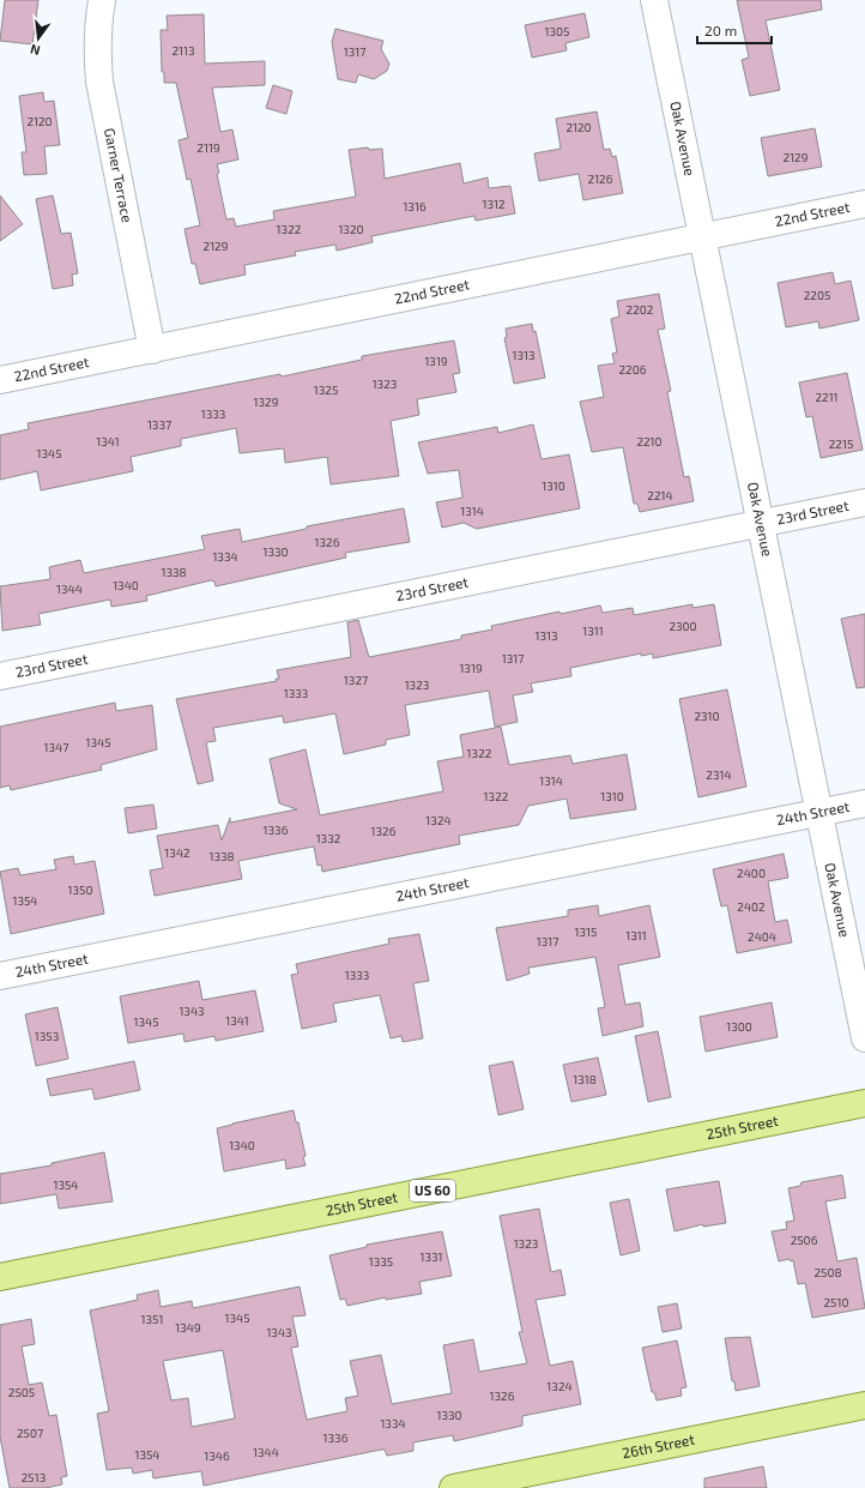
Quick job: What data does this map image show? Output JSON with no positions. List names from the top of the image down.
{
  "streets": {
    "main road": ["25th Street", "US 60", "26th Street"],
    "street": [
      "Oak Avenue",
      "Garner Terrace",
      "22nd Street",
      "23rd Street",
      "24th Street"
    ]
  },
  "crossings": [
    ["Oak Avenue", "22nd Street"],
    ["Oak Avenue", "23rd Street"],
    ["Oak Avenue", "24th Street"],
    ["Garner Terrace", "22nd Street"]
  ],
  "house_numbers": [
    "1305",
    "2113",
    "1317",
    "2120",
    "2120",
    "2119",
    "2129",
    "2126",
    "1312",
    "1316",
    "1322",
    "1320",
    "2129",
    "2205",
    "2202",
    "1313",
    "1319",
    "2206",
    "1323",
    "1325",
    "2211",
    "1329",
    "1333",
    "1337",
    "1341",
    "2210",
    "2215",
    "1345",
    "1310",
    "2214",
    "1314",
    "1326",
    "1330",
    "1334",
    "1338",
    "1340",
    "1344",
    "2300",
    "1311",
    "1313",
    "1317",
    "1319",
    "1327",
    "1323",
    "1333",
    "2310",
    "1345",
    "1347",
    "1322",
    "2314",
    "1314",
    "1322",
    "1310",
    "1324",
    "1336",
    "1326",
    "1332",
    "1342",
    "1338",
    "2400",
    "1350",
    "1354",
    "2402",
    "1315",
    "1311",
    "2404",
    "1317",
    "1333",
    "1343",
    "1341",
    "1345",
    "1300",
    "1353",
    "1318",
    "1340",
    "1354",
    "2506",
    "1323",
    "1331",
    "1335",
    "2508",
    "2510",
    "1345",
    "1351",
    "1349",
    "1343",
    "1324",
    "2505",
    "1326",
    "1330",
    "1334",
    "2507",
    "1336",
    "1344",
    "1354",
    "1346",
    "2513"
  ],
  "scale_bar": "20 m",
  "north": "bottom"
}
